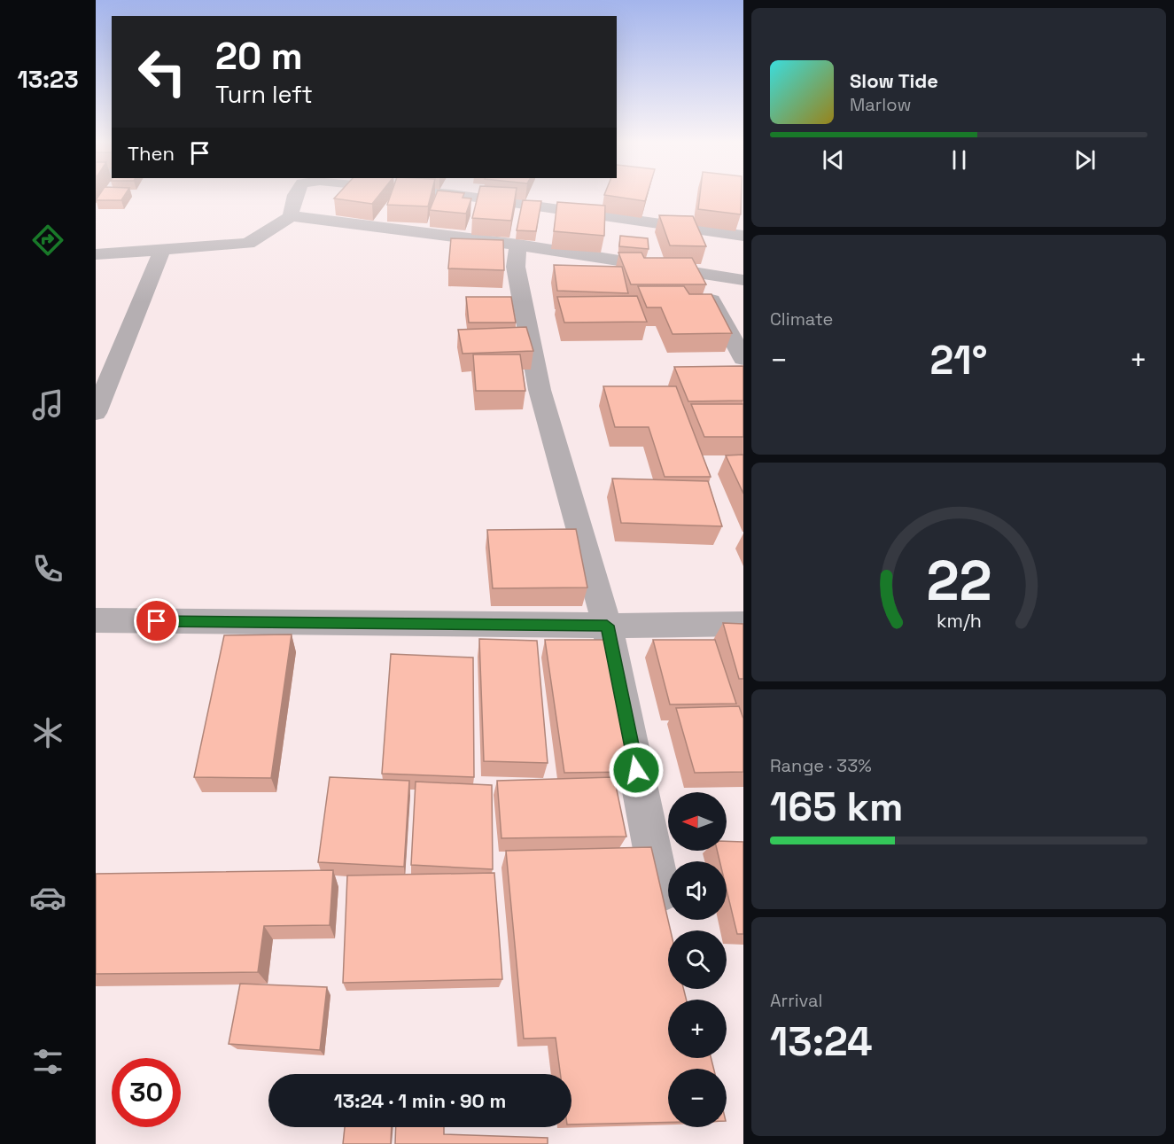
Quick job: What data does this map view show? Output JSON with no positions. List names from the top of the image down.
{
  "north": "left",
  "page": {
    "tabs": "13:23",
    "turn": ["20 m", "Turn left"],
    "song": ["Slow Tide", "Marlow"],
    "then": "Then",
    "tile": [
      "Climate",
      ["Range · 33%", "165 km"],
      ["Arrival", "13:24"]
    ],
    "heat": ["−", "21°", "+"],
    "map_buttons": ["+", "−"],
    "limit": "30",
    "trip": "13:24 · 1 min · 90 m",
    "gauge": ["22", "km/h"]
  }
}
